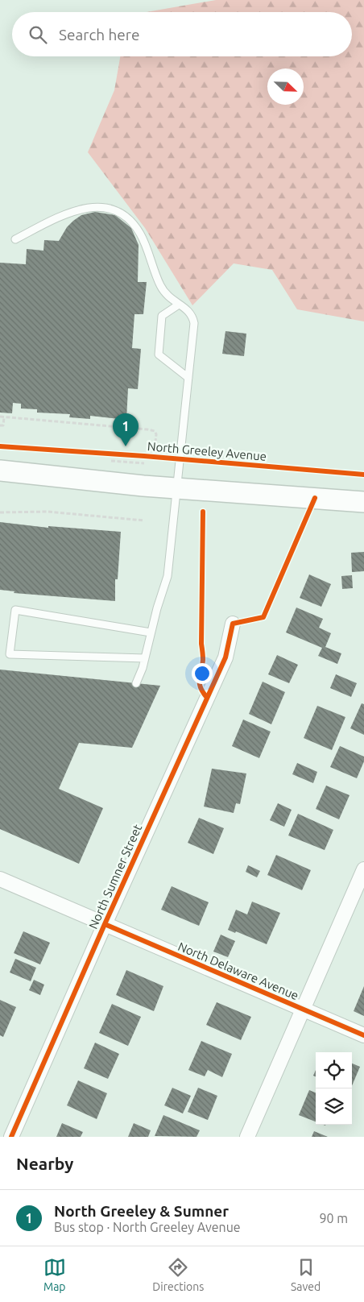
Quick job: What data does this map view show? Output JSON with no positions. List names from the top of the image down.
{
  "streets": {
    "street": ["North Sumner Street", "North Delaware Avenue"],
    "cycle path": ["North Greeley Avenue"]
  },
  "crossings": [
    ["North Sumner Street", "North Delaware Avenue"]
  ],
  "north": "bottom right",
  "page": {
    "search": "Search here",
    "pins": "1",
    "heading": "Nearby",
    "list": [
      {
        "mark": "1",
        "name": "North Greeley & Sumner",
        "note": "Bus stop · North Greeley Avenue",
        "value": "90 m"
      }
    ],
    "nav": ["Map", "Directions", "Saved"]
  }
}
